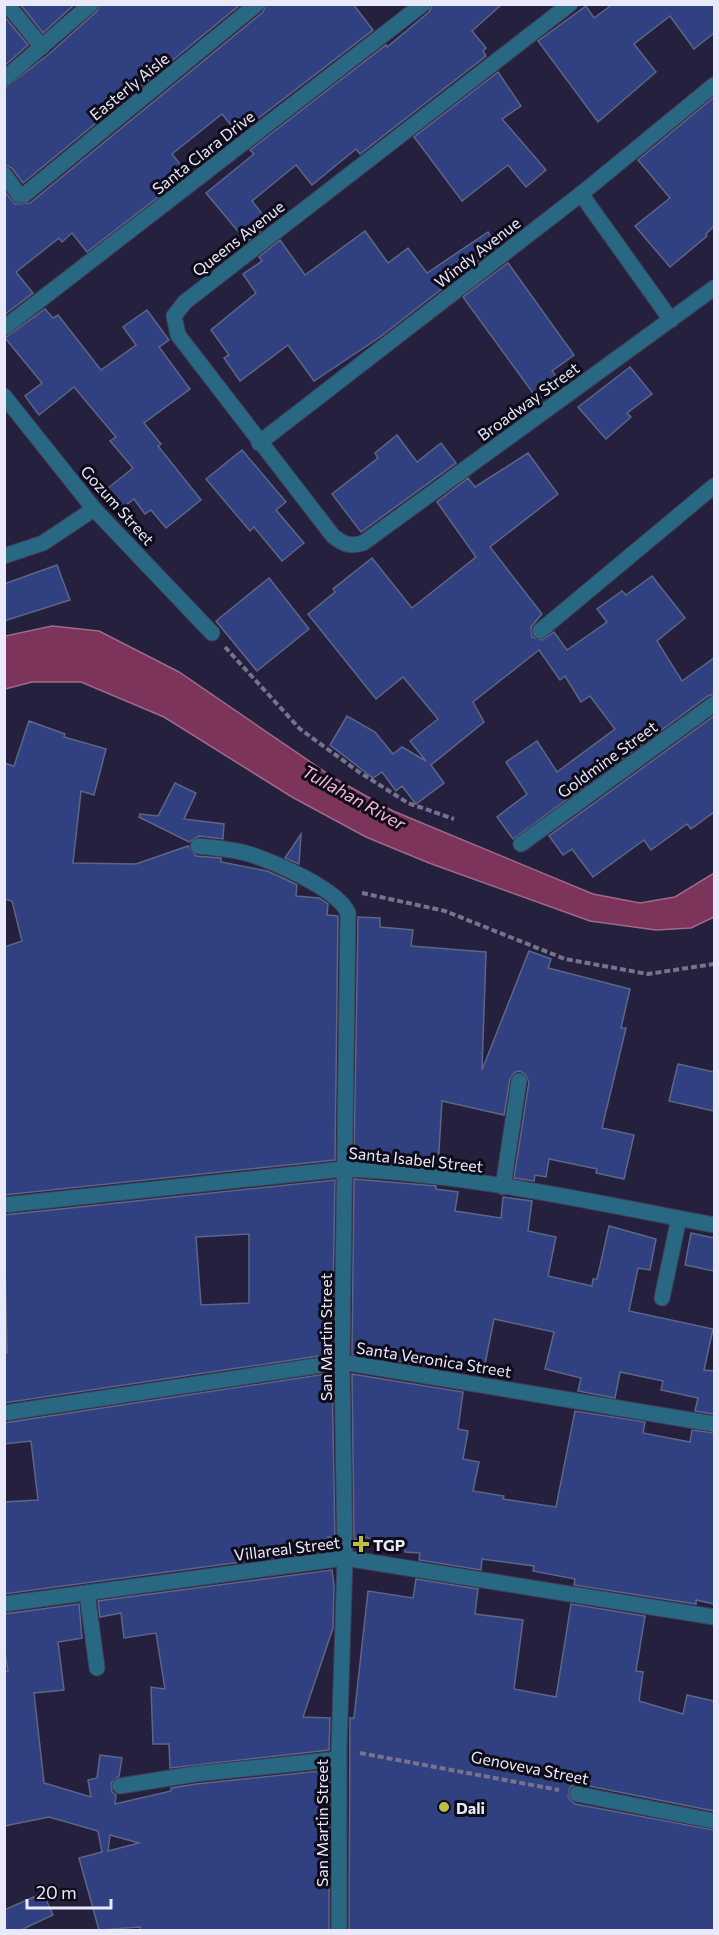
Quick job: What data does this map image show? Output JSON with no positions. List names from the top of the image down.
{
  "streets": {
    "street": [
      "Easterly Aisle",
      "Santa Clara Drive",
      "Queens Avenue",
      "Windy Avenue",
      "Broadway Street",
      "Gozum Street",
      "Goldmine Street",
      "Santa Isabel Street",
      "San Martin Street",
      "Santa Veronica Street",
      "Villareal Street",
      "Genoveva Street"
    ]
  },
  "crossings": [
    ["Queens Avenue", "Windy Avenue"],
    ["Queens Avenue", "Broadway Street"],
    ["Santa Isabel Street", "San Martin Street"],
    ["San Martin Street", "Santa Veronica Street"],
    ["San Martin Street", "Villareal Street"],
    ["San Martin Street", "Genoveva Street"]
  ],
  "water": ["Tullahan River"],
  "places": {
    "health": ["TGP"],
    "other": ["Dali"]
  },
  "scale_bar": "20 m"
}
